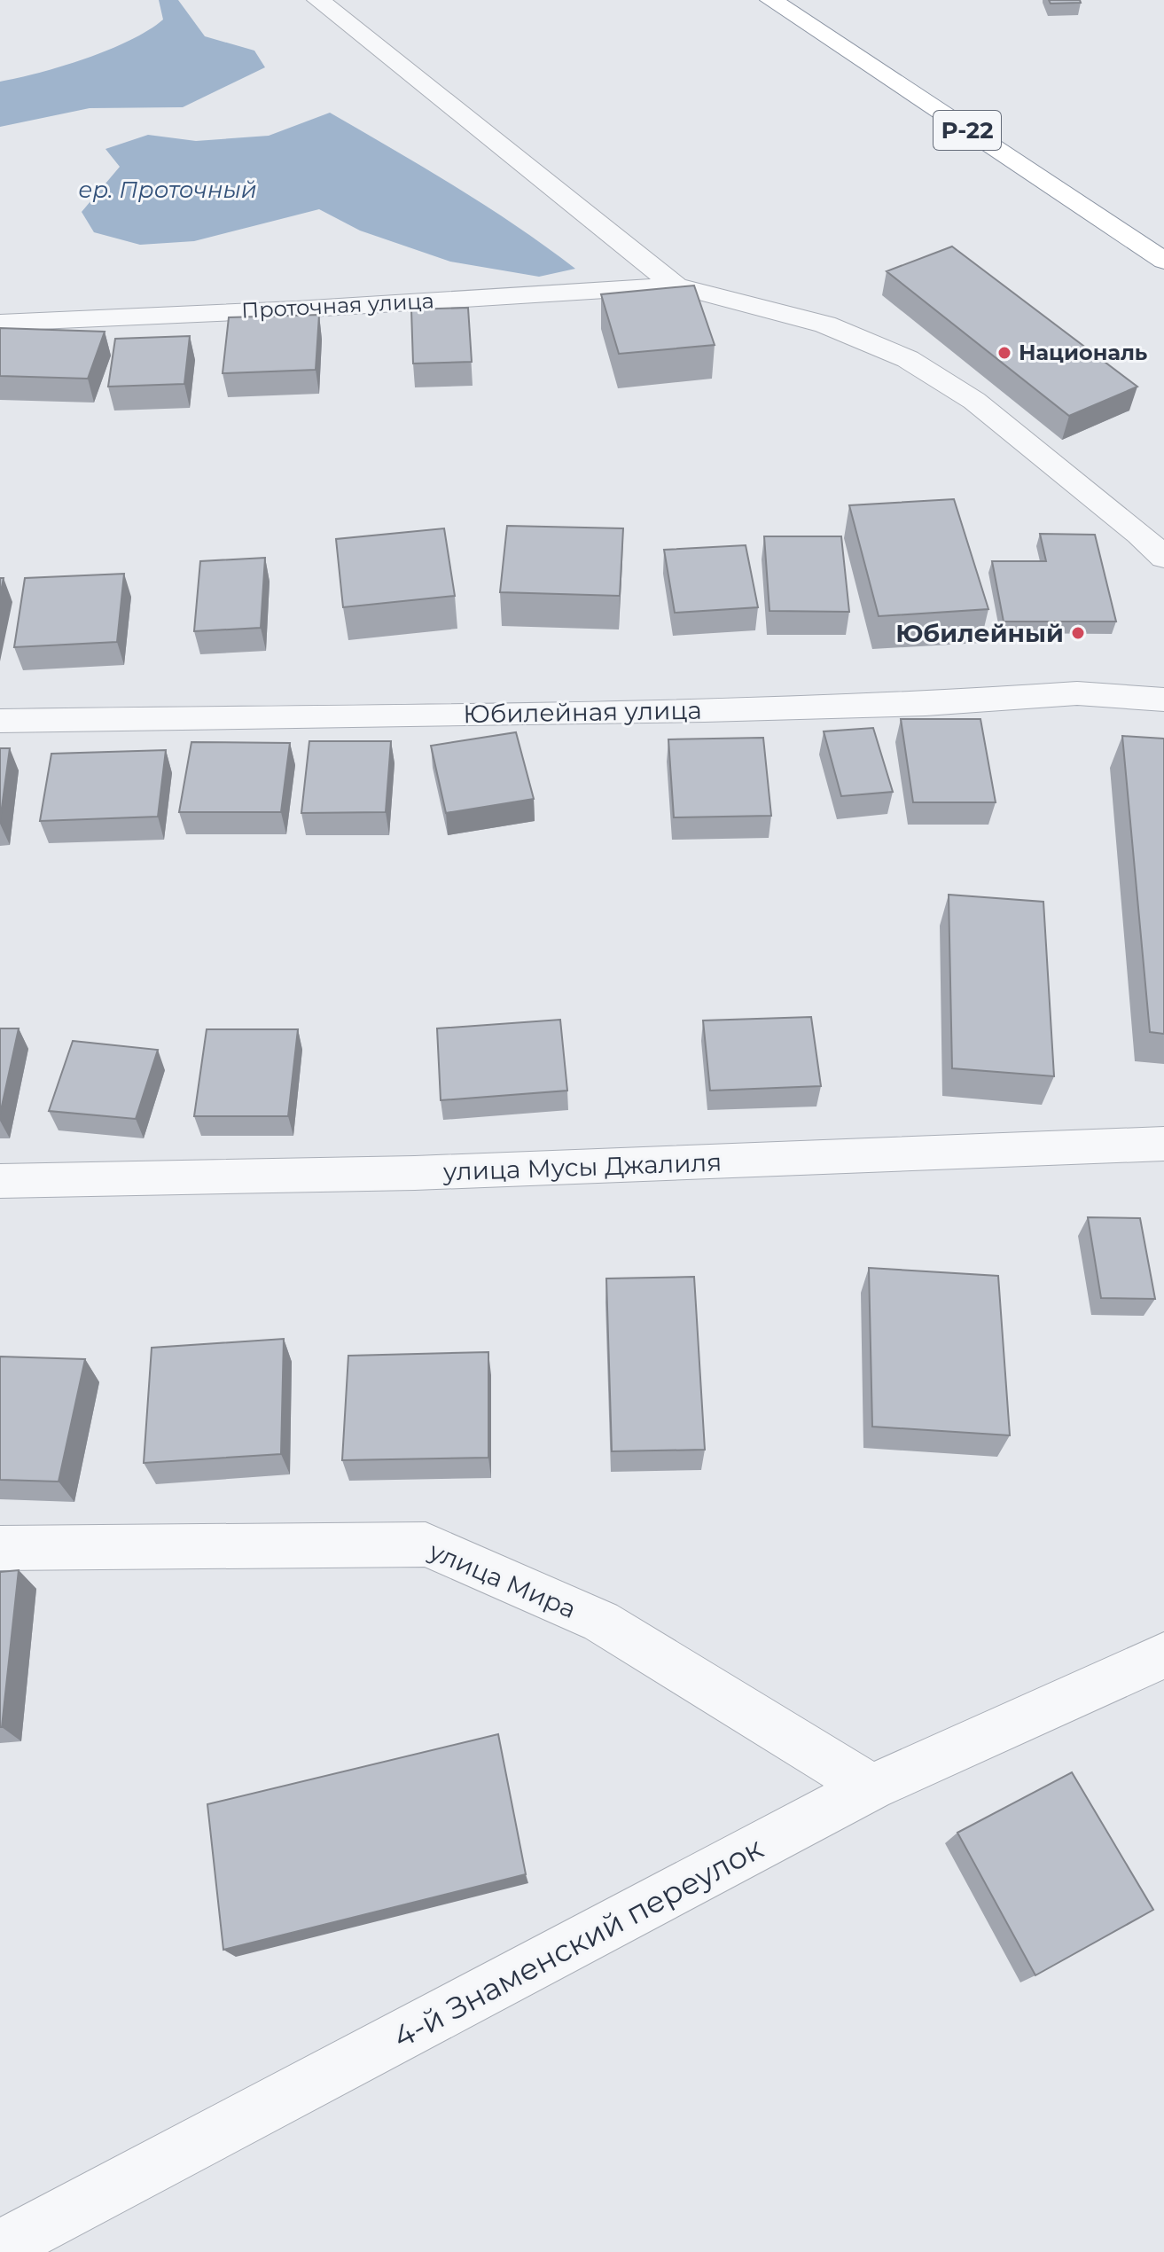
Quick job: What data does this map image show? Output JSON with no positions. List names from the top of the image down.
{
  "streets": {
    "highway": ["Р-22"],
    "street": [
      "Проточная улица",
      "Юбилейная улица",
      "улица Мусы Джалиля",
      "улица Мира",
      "4-й Знаменский переулок"
    ]
  },
  "crossings": [
    ["улица Мира", "4-й Знаменский переулок"]
  ],
  "water": ["ер. Проточный"],
  "places": ["Националь", "Юбилейный"]
}
